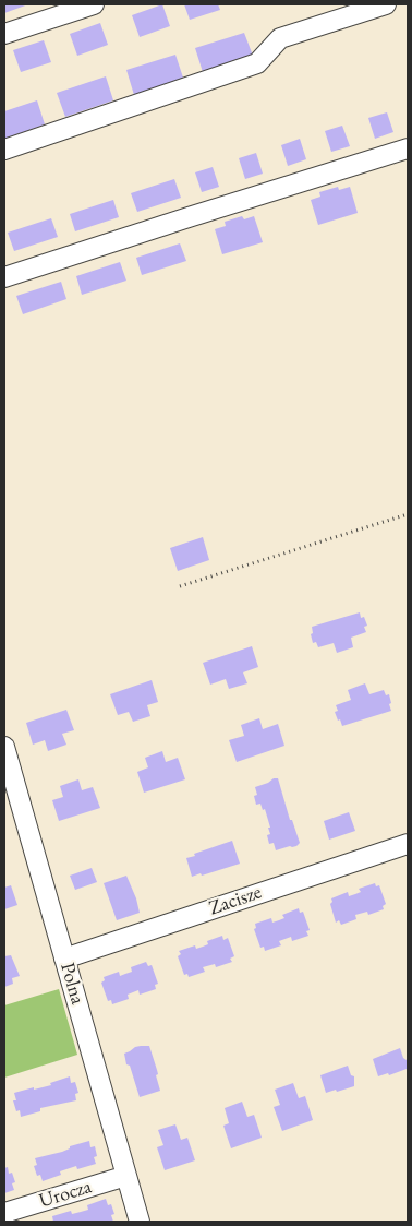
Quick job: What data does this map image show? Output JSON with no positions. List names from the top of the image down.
{
  "streets": {
    "street": ["Zacisze", "Polna", "Urocza"]
  },
  "crossings": [
    ["Zacisze", "Polna"],
    ["Polna", "Urocza"]
  ]
}
